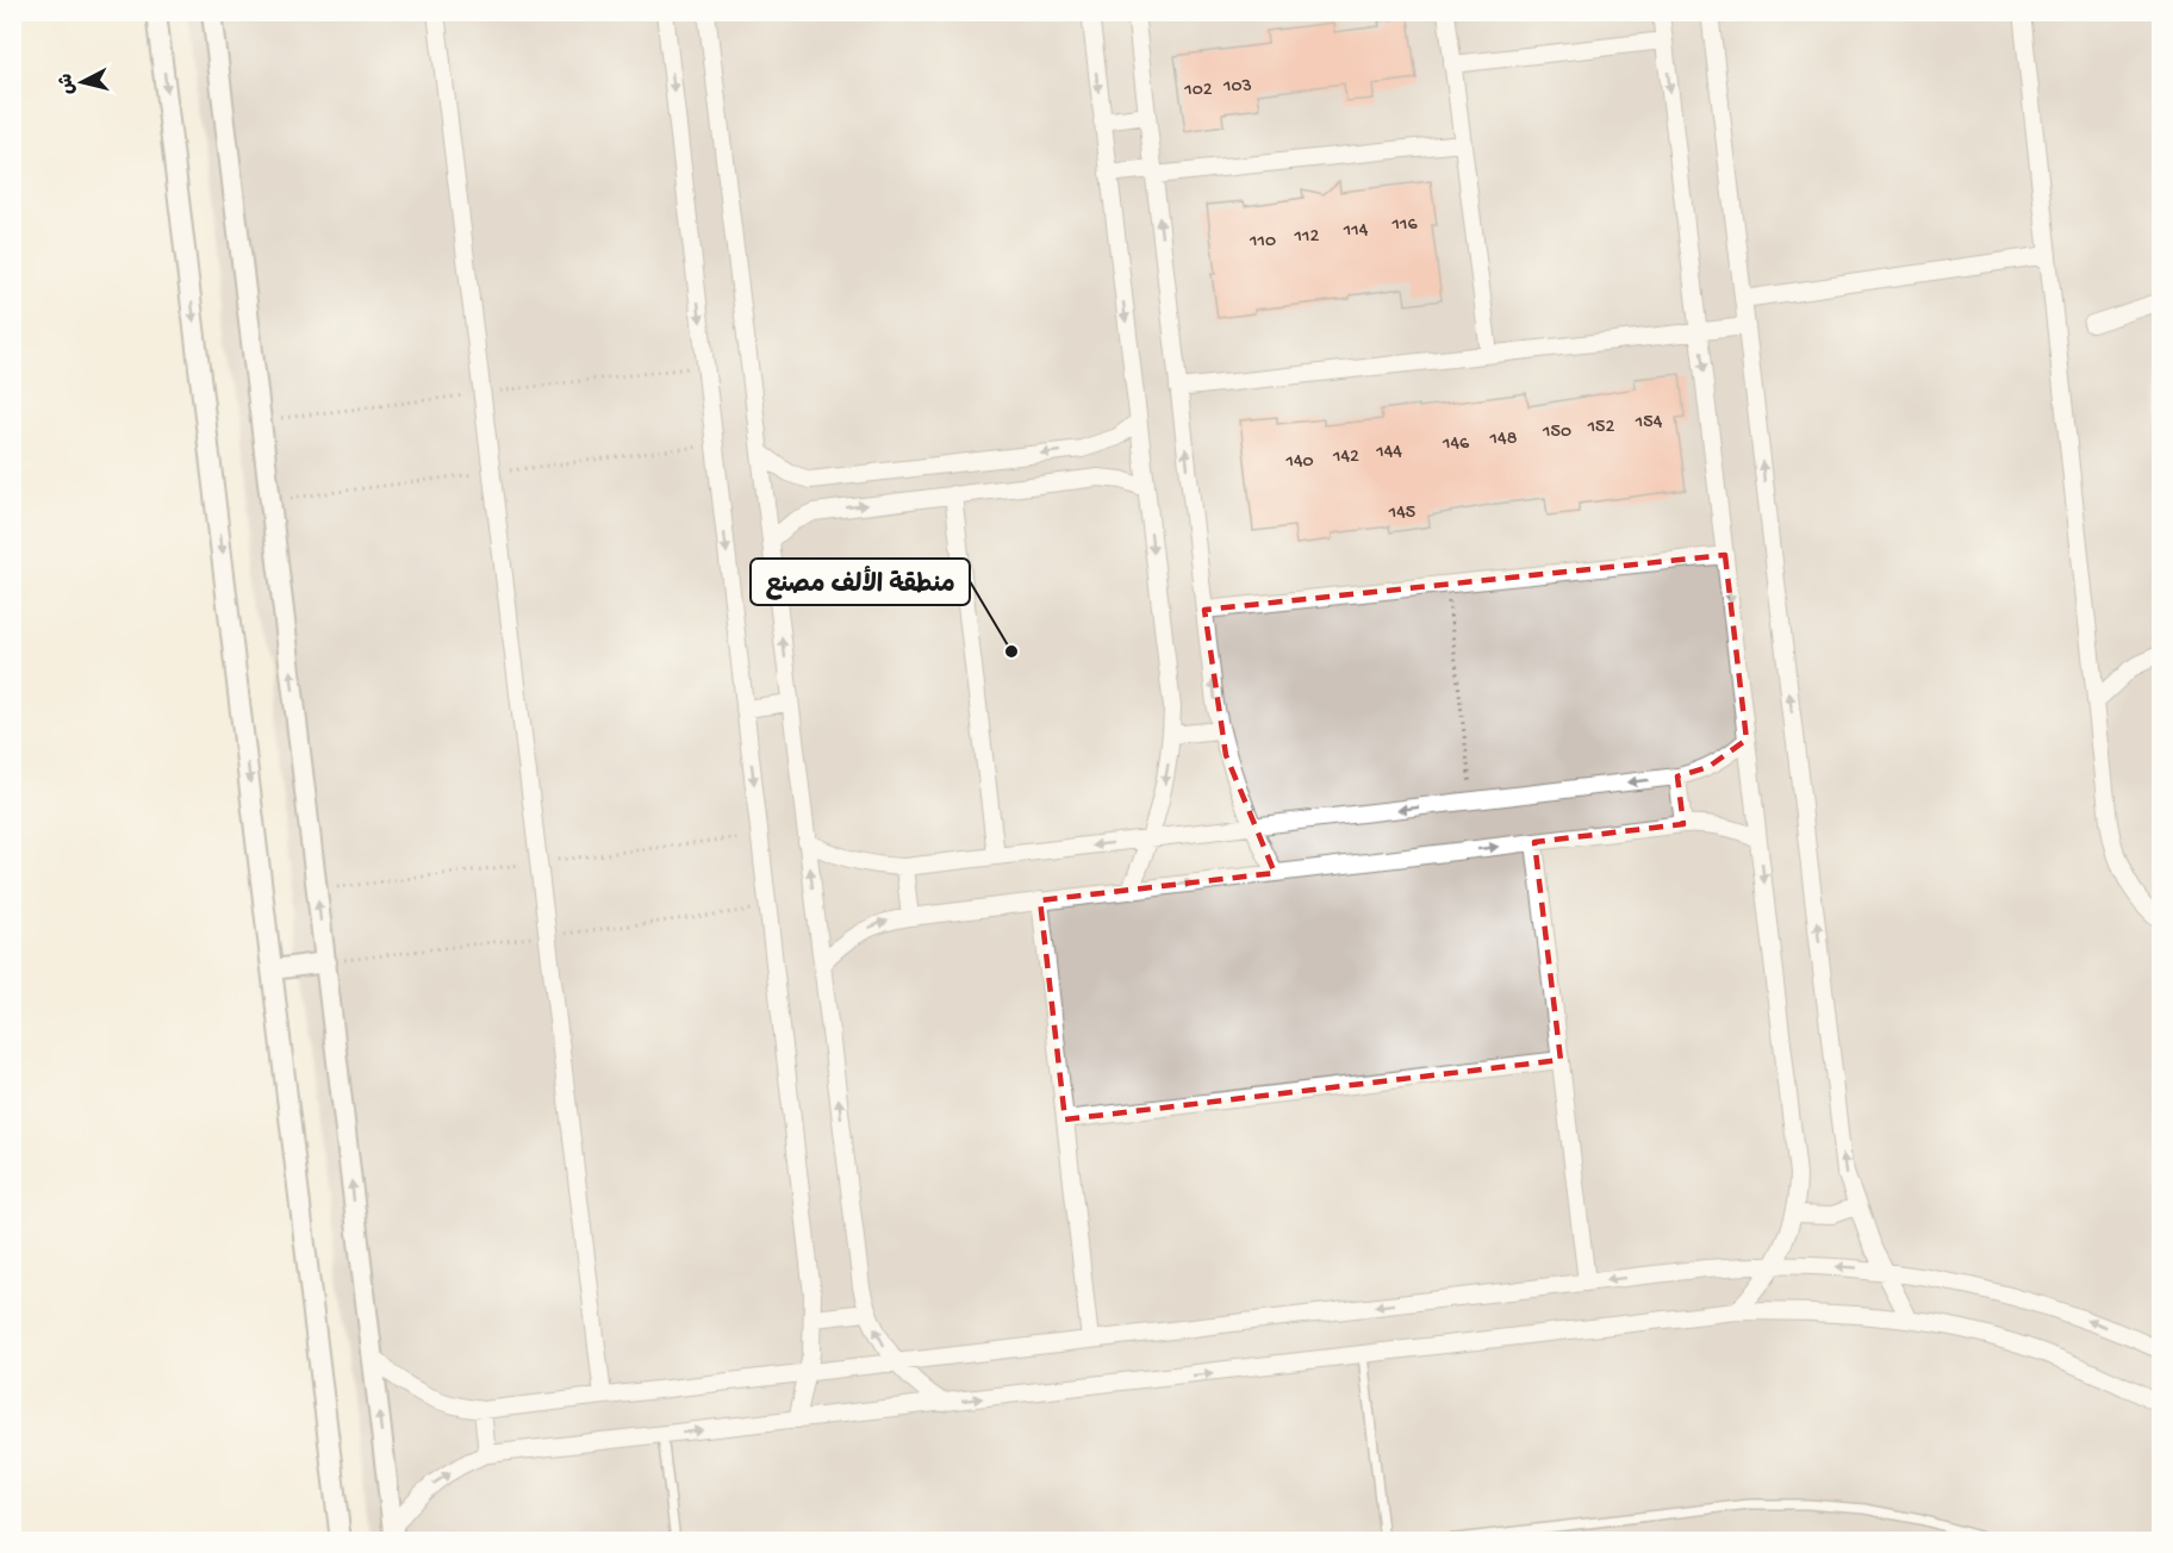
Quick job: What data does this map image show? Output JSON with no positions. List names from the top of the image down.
{
  "places": ["منطقة الألف مصنع"],
  "house_numbers": [
    "103",
    "102",
    "116",
    "114",
    "112",
    "110",
    "154",
    "152",
    "150",
    "148",
    "146",
    "144",
    "142",
    "140",
    "145"
  ],
  "north": "left"
}
